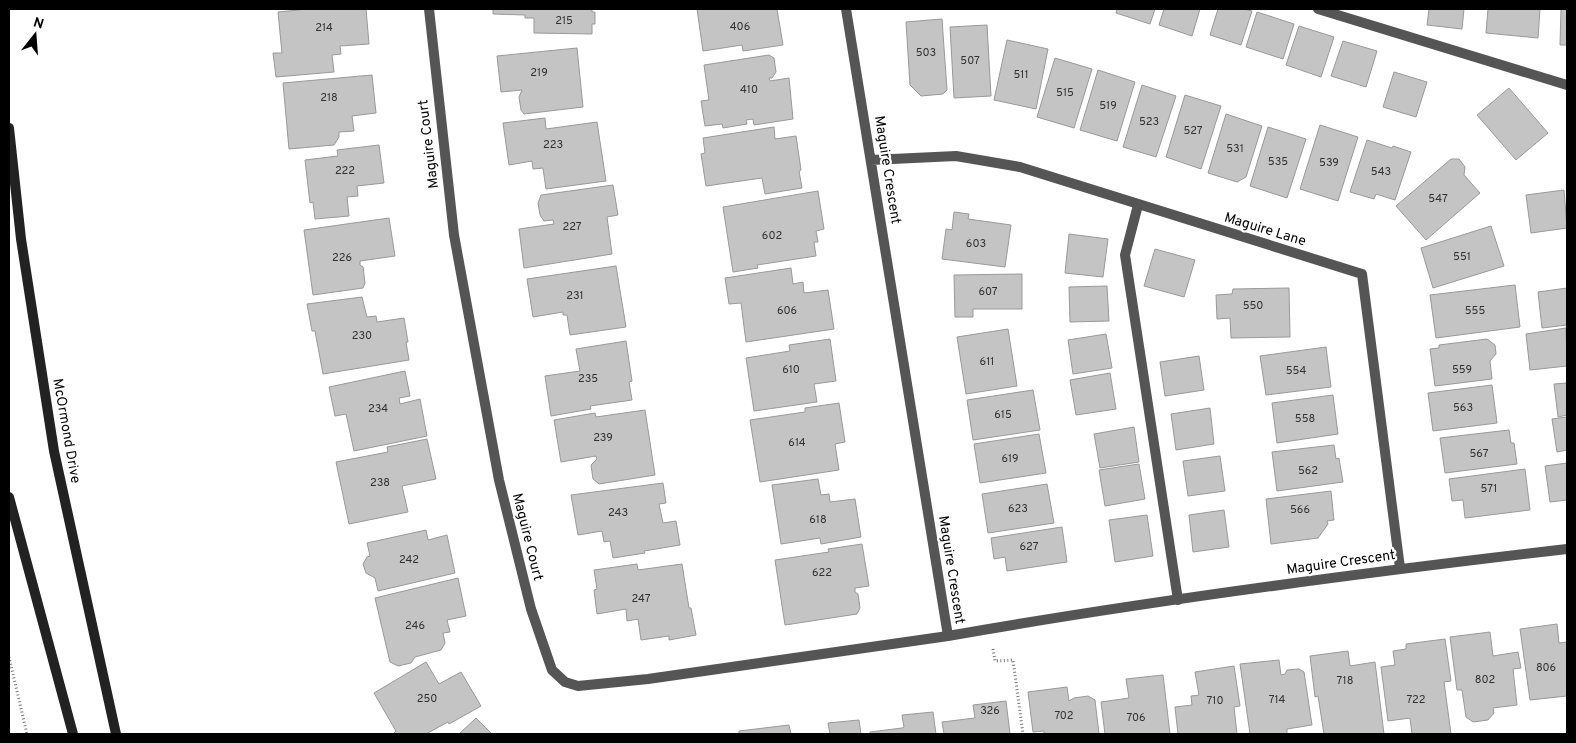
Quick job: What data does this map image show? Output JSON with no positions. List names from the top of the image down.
{
  "streets": {
    "main road": ["McOrmond Drive"],
    "street": ["Maguire Court", "Maguire Crescent", "Maguire Lane"]
  },
  "crossings": [
    ["Maguire Court", "Maguire Crescent"],
    ["Maguire Crescent", "Maguire Lane"]
  ],
  "house_numbers": [
    "215",
    "406",
    "214",
    "503",
    "507",
    "219",
    "511",
    "410",
    "515",
    "218",
    "519",
    "523",
    "527",
    "223",
    "531",
    "535",
    "539",
    "222",
    "543",
    "547",
    "227",
    "602",
    "603",
    "551",
    "226",
    "607",
    "231",
    "550",
    "606",
    "555",
    "230",
    "611",
    "610",
    "559",
    "554",
    "235",
    "563",
    "234",
    "615",
    "558",
    "239",
    "614",
    "567",
    "619",
    "562",
    "238",
    "571",
    "623",
    "566",
    "243",
    "618",
    "627",
    "242",
    "622",
    "247",
    "246",
    "806",
    "802",
    "718",
    "250",
    "714",
    "722",
    "710",
    "326",
    "702",
    "706"
  ],
  "north": "top"
}
